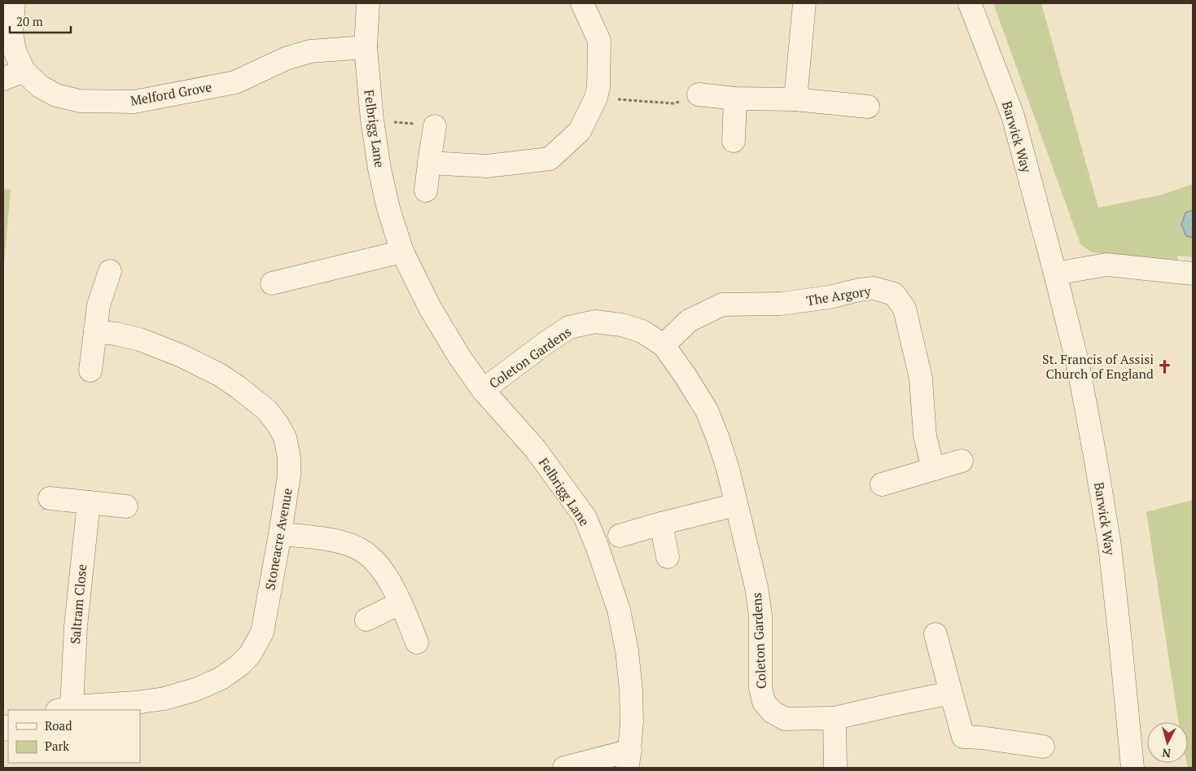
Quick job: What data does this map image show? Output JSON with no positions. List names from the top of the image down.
{
  "streets": {
    "street": [
      "Melford Grove",
      "Felbrigg Lane",
      "Barwick Way",
      "The Argory",
      "Coleton Gardens",
      "Stoneacre Avenue",
      "Saltram Close"
    ]
  },
  "crossings": [
    ["Melford Grove", "Felbrigg Lane"],
    ["Felbrigg Lane", "Coleton Gardens"],
    ["The Argory", "Coleton Gardens"],
    ["Stoneacre Avenue", "Saltram Close"]
  ],
  "places": {
    "church": ["St. Francis of Assisi Church of England"]
  },
  "legend": ["Road", "Park"],
  "scale_bar": "20 m",
  "north": "bottom"
}
